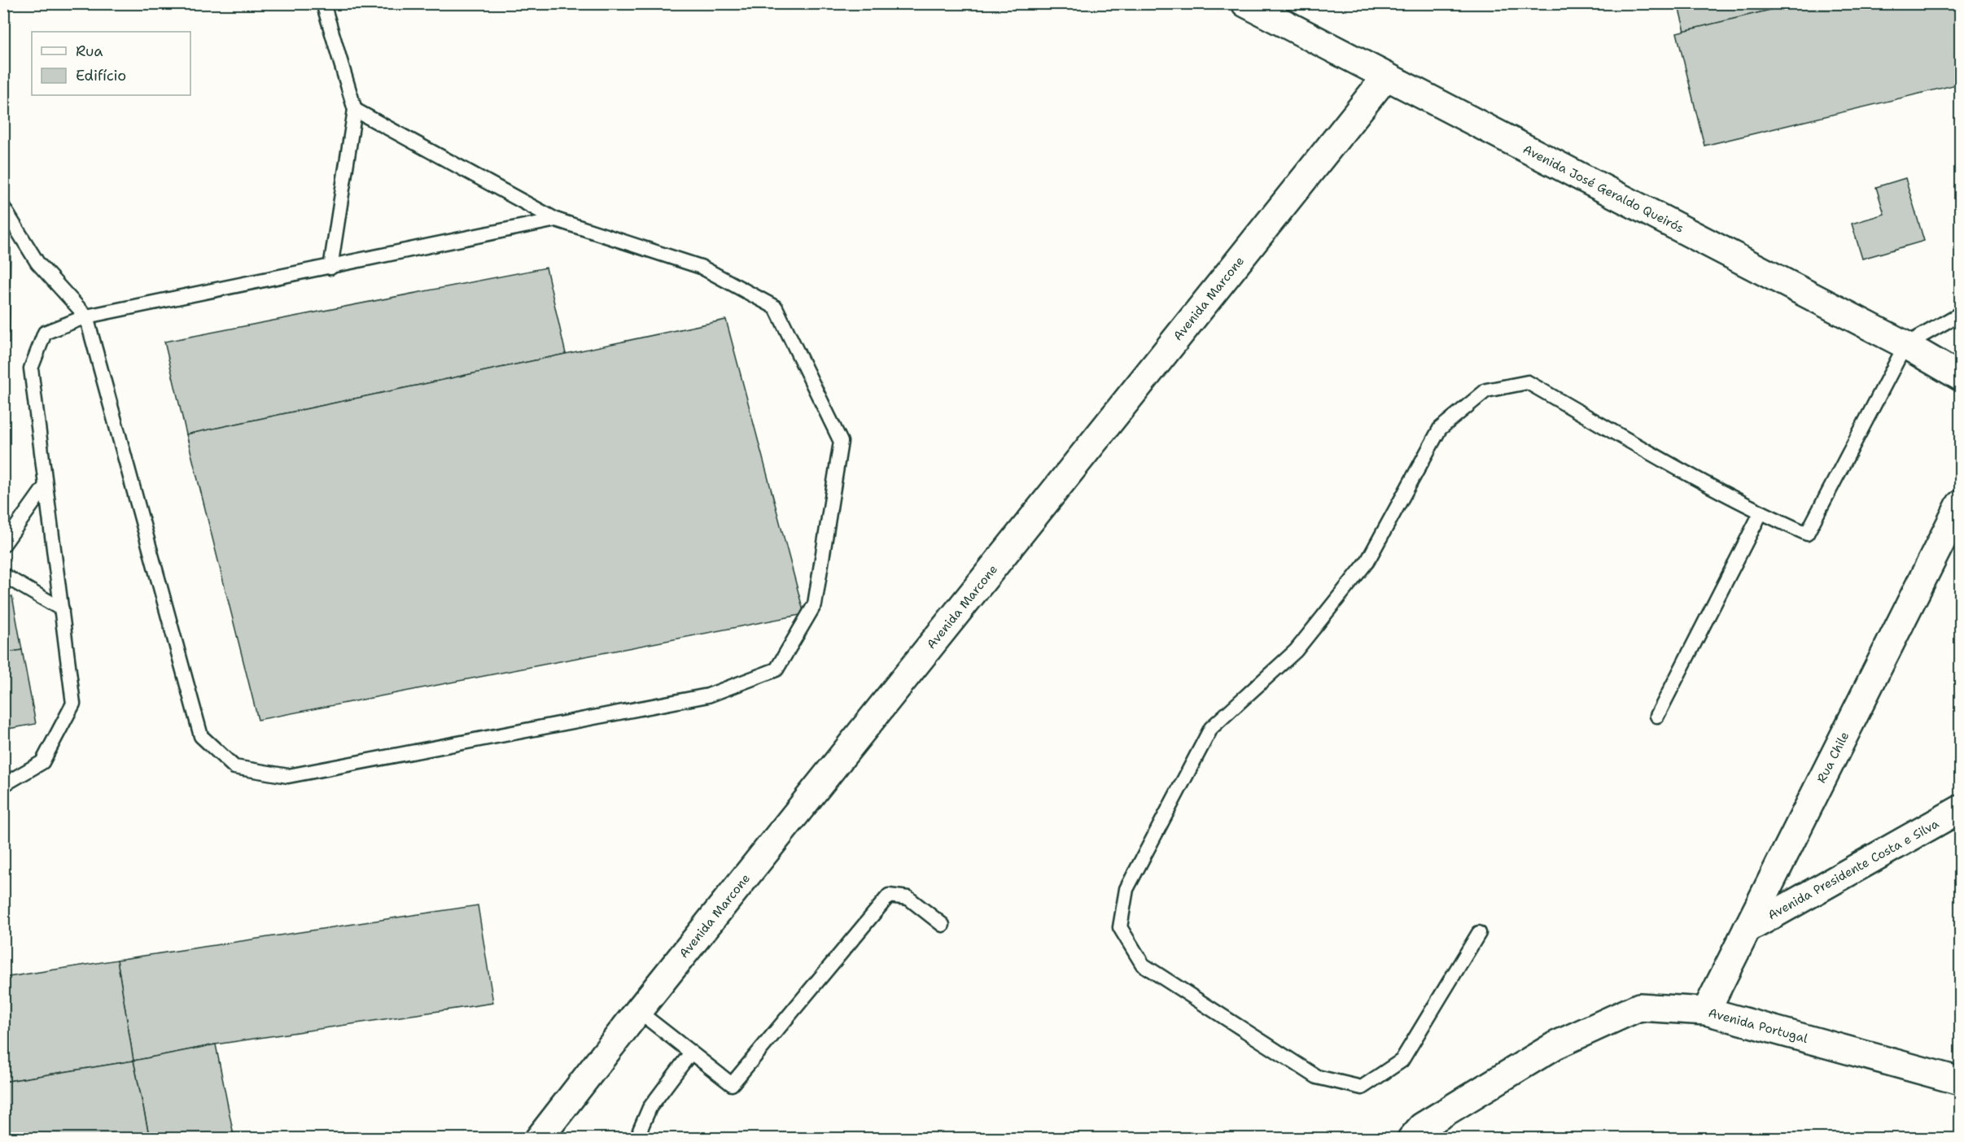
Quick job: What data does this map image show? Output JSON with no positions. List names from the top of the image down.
{
  "streets": {
    "street": [
      "Avenida José Geraldo Queirós",
      "Avenida Marcone",
      "Rua Chile",
      "Avenida Presidente Costa e Silva",
      "Avenida Portugal"
    ]
  },
  "crossings": [
    ["Avenida José Geraldo Queirós", "Avenida Marcone"],
    ["Rua Chile", "Avenida Presidente Costa e Silva"],
    ["Rua Chile", "Avenida Portugal"]
  ],
  "legend": ["Rua", "Edifício"]
}
